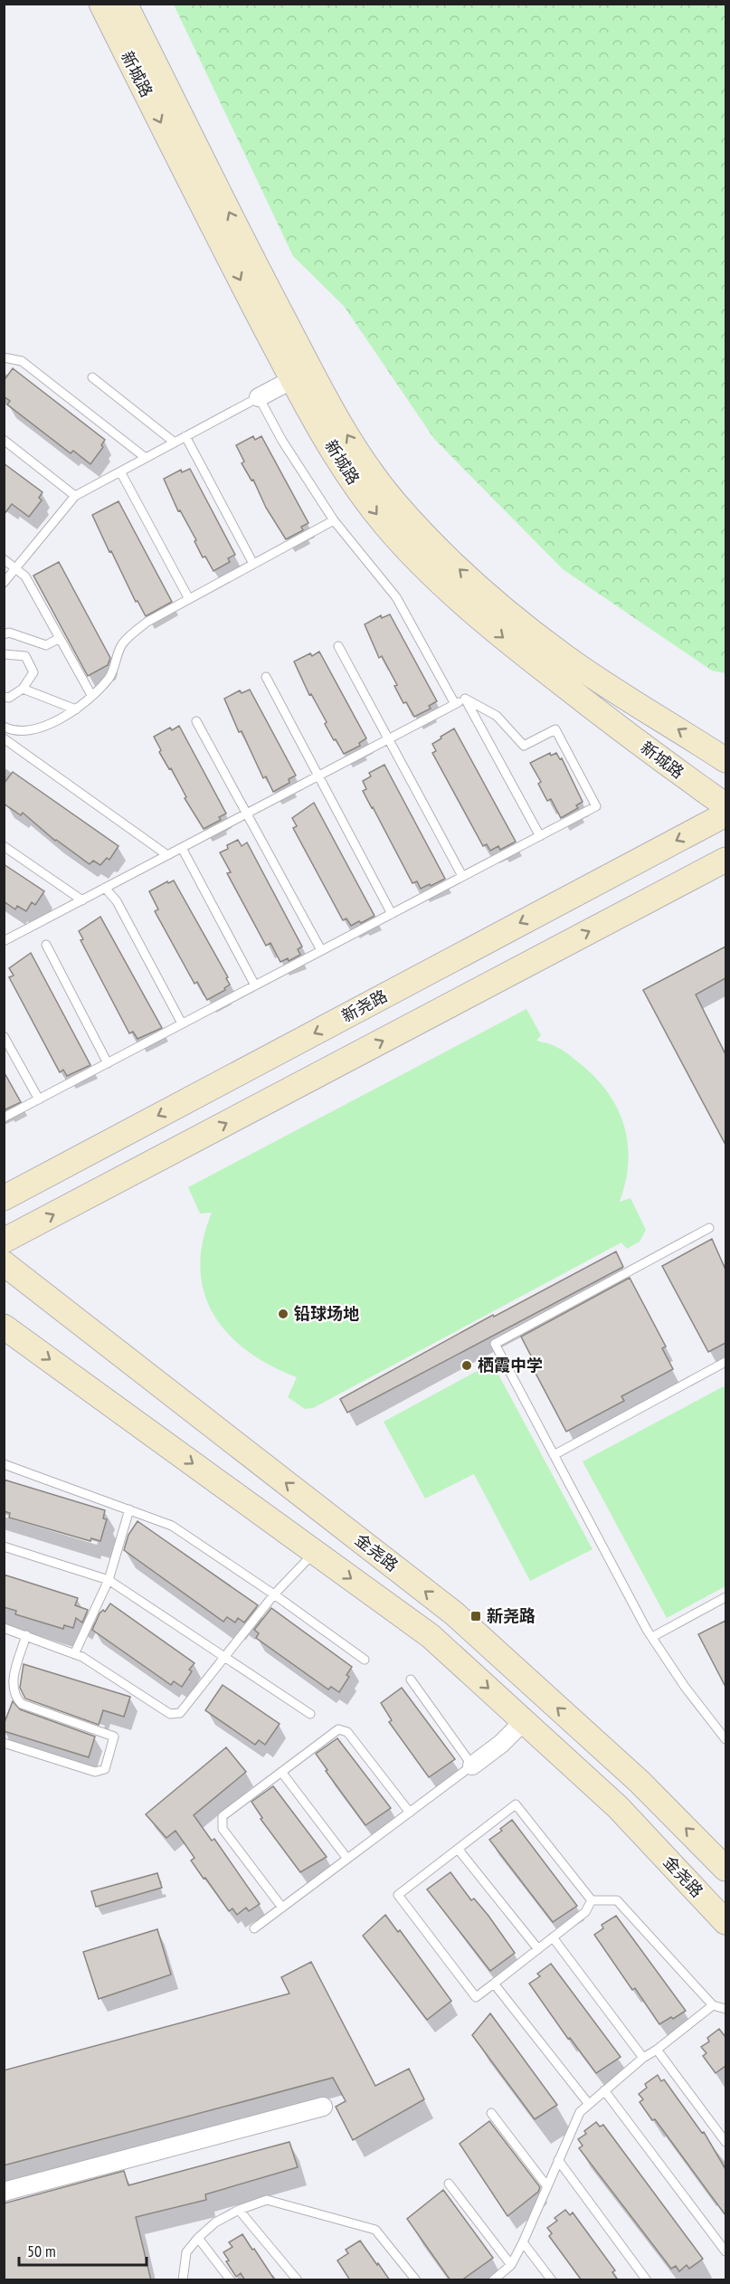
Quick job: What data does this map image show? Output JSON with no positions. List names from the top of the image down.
{
  "streets": {
    "main road": ["新城路", "新尧路", "金尧路"]
  },
  "places": {
    "other": ["铅球场地", "栖霞中学"],
    "transit": ["新尧路"]
  },
  "scale_bar": "50 m"
}
